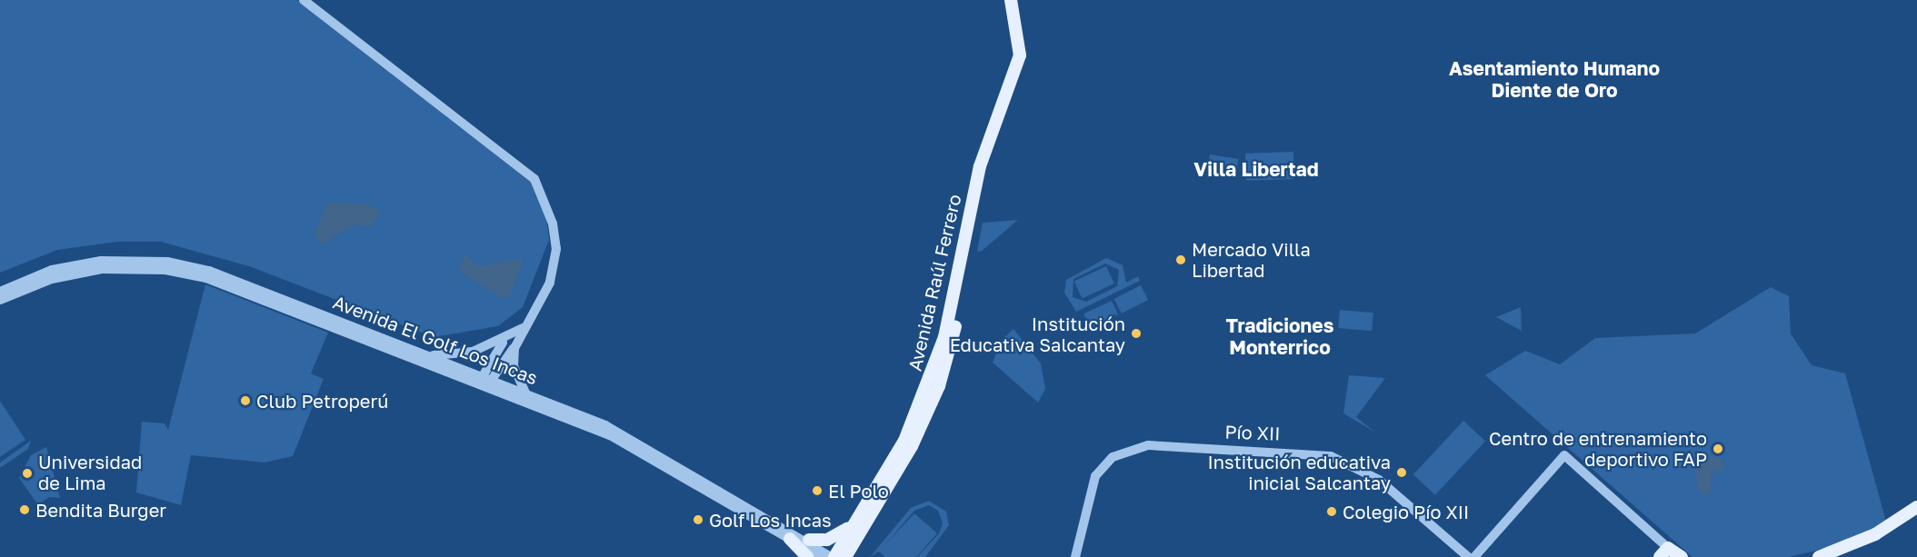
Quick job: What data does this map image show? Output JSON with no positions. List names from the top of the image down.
{
  "streets": {
    "main road": ["Avenida Raúl Ferrero"],
    "street": ["Avenida El Golf Los Incas", "Pío XII"]
  },
  "crossings": [
    ["Avenida Raúl Ferrero", "Avenida El Golf Los Incas"]
  ],
  "districts": ["Asentamiento Humano Diente de Oro", "Villa Libertad", "Tradiciones Monterrico"],
  "places": [
    "Mercado Villa Libertad",
    "Institución Educativa Salcantay",
    "Club Petroperú",
    "Centro de entrenamiento deportivo FAP",
    "Institución educativa inicial Salcantay",
    "Universidad de Lima",
    "El Polo",
    "Bendita Burger",
    "Colegio Pío XII",
    "Golf Los Incas"
  ]
}
